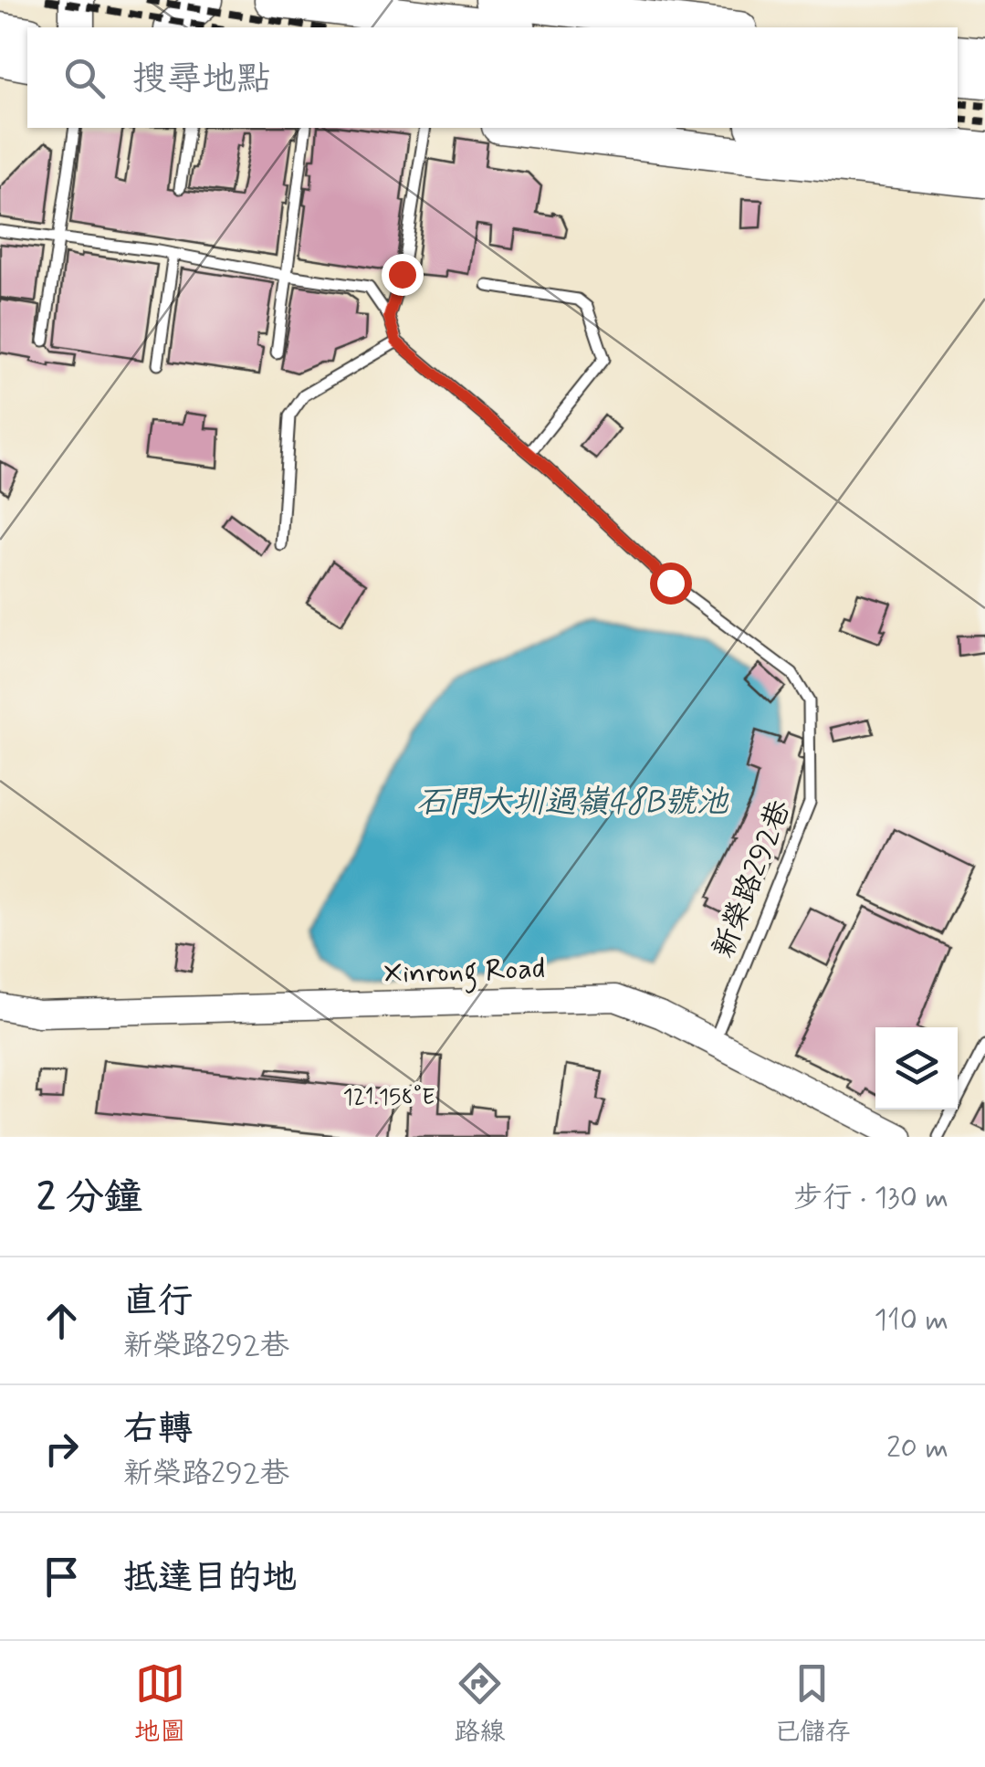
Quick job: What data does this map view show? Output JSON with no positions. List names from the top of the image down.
{
  "streets": {
    "street": ["Xinrong Road"],
    "lane": ["新榮路292巷"]
  },
  "crossings": [
    ["新榮路292巷", "Xinrong Road"]
  ],
  "water": ["石門大圳過嶺48B號池"],
  "page": {
    "search": "搜尋地點",
    "heading": ["2 分鐘", "步行 · 130 m"],
    "list": [
      ["直行", "新榮路292巷", "110 m"],
      ["右轉", "新榮路292巷", "20 m"],
      "抵達目的地"
    ],
    "nav": ["地圖", "路線", "已儲存"]
  },
  "coordinates": ["121.158°E"]
}
